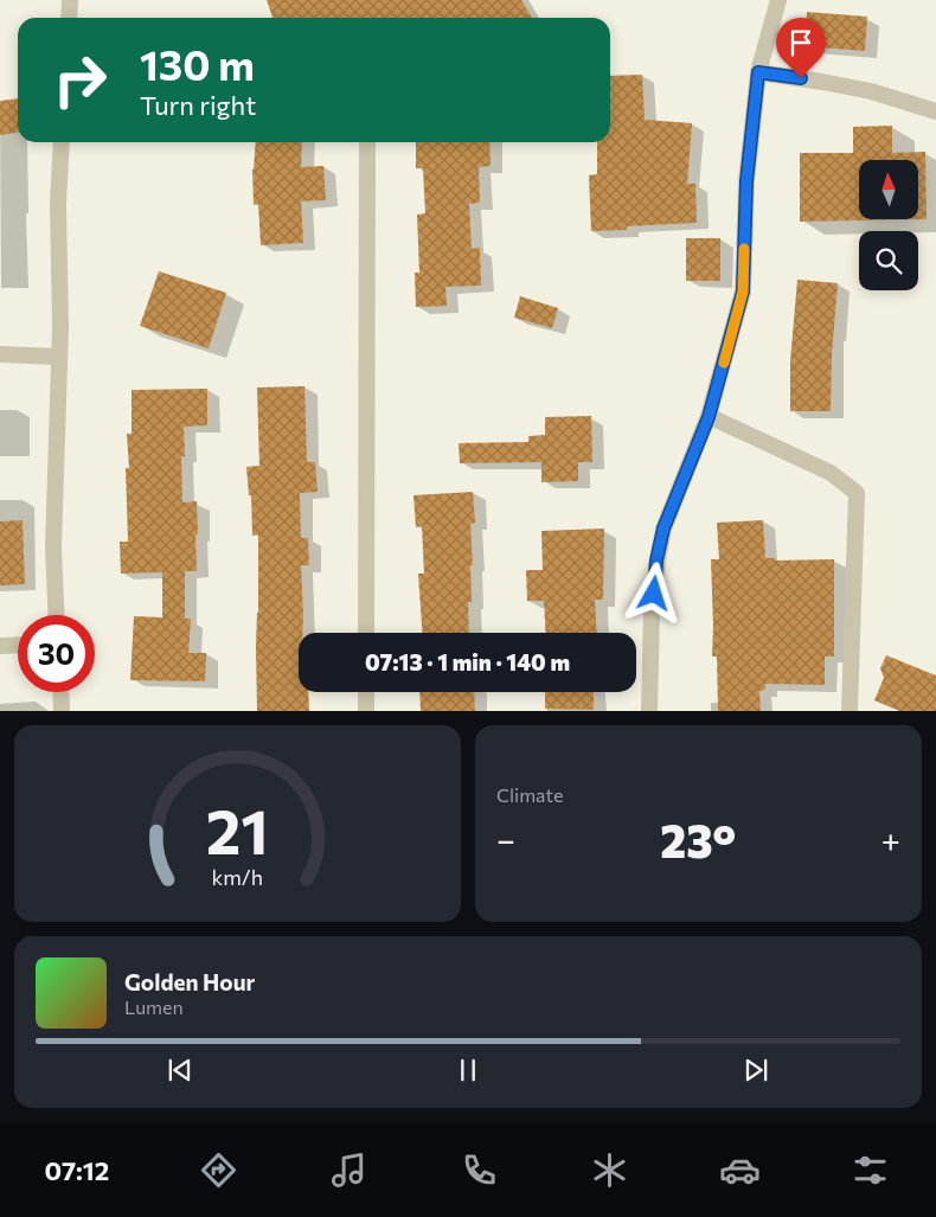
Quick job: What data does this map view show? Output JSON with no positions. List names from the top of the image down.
{
  "north": "top",
  "page": {
    "turn": ["130 m", "Turn right"],
    "limit": "30",
    "trip": "07:13 · 1 min · 140 m",
    "tile": "Climate",
    "heat": ["−", "23°", "+"],
    "song": ["Golden Hour", "Lumen"],
    "tabs": "07:12",
    "gauge": ["21", "km/h"]
  }
}
